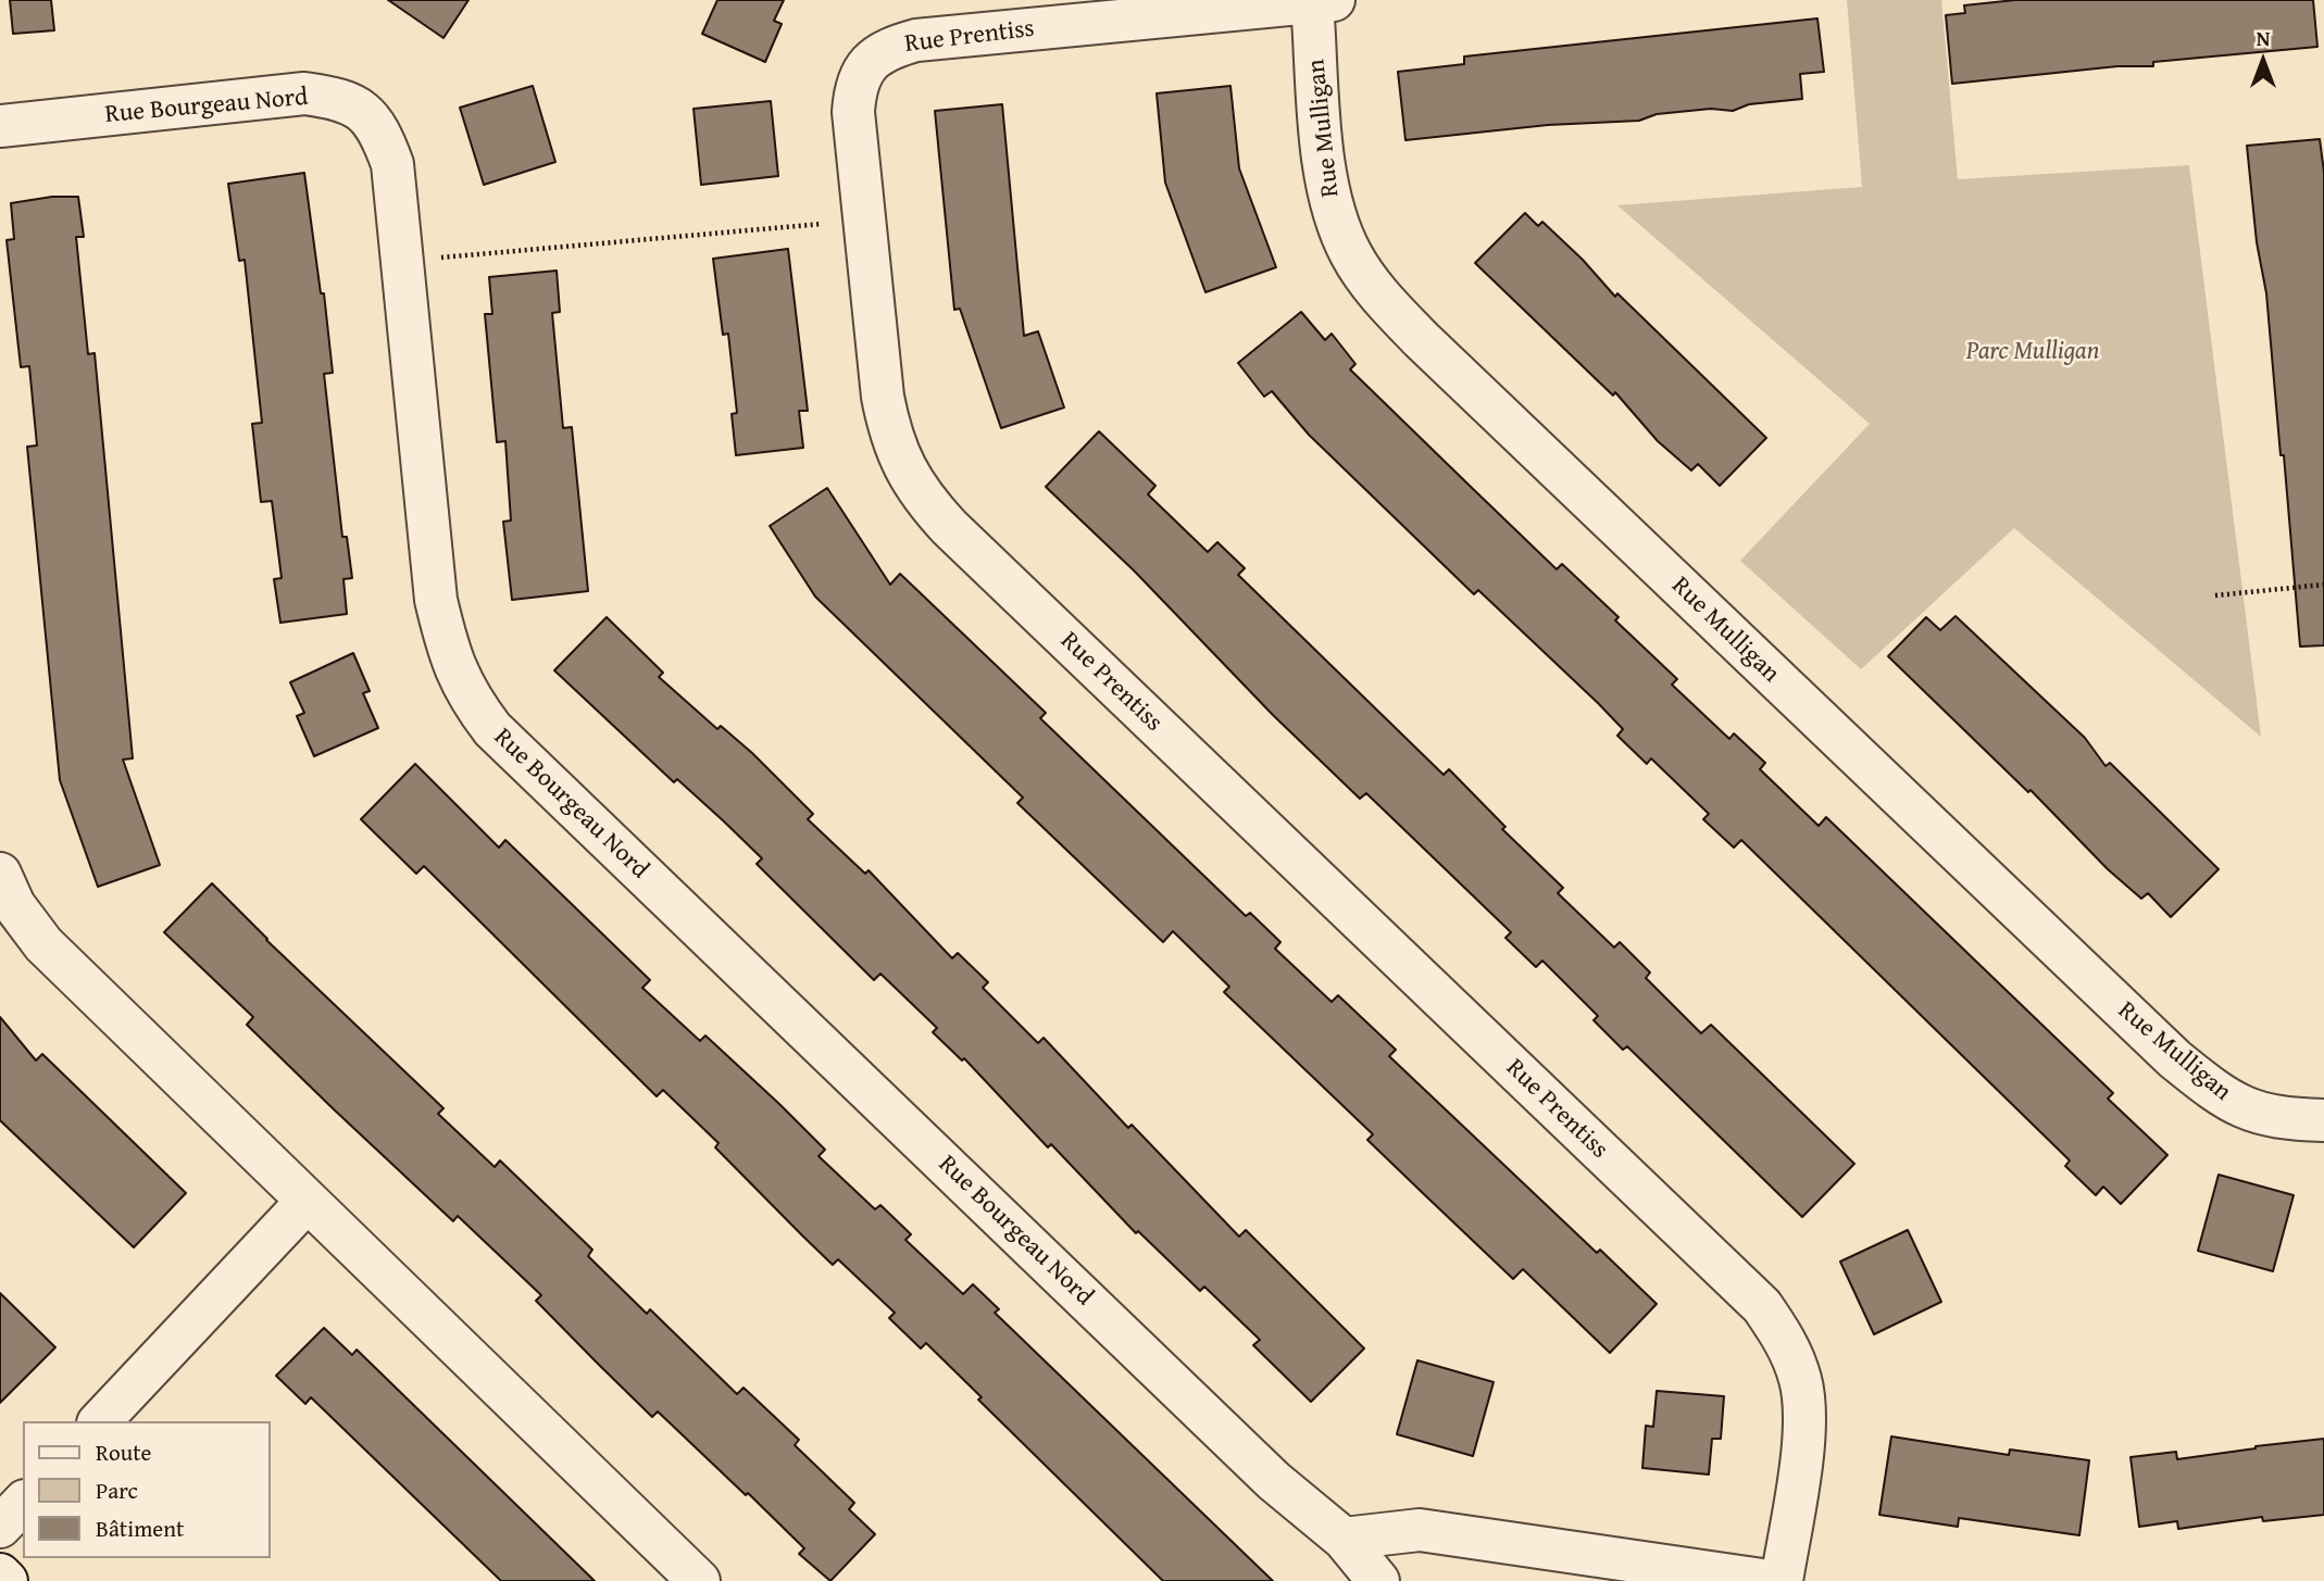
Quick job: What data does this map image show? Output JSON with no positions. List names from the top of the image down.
{
  "streets": {
    "street": ["Rue Prentiss", "Rue Bourgeau Nord", "Rue Mulligan"]
  },
  "crossings": [
    ["Rue Prentiss", "Rue Mulligan"]
  ],
  "parks": ["Parc Mulligan"],
  "legend": ["Route", "Parc", "Bâtiment"],
  "north": "top"
}
